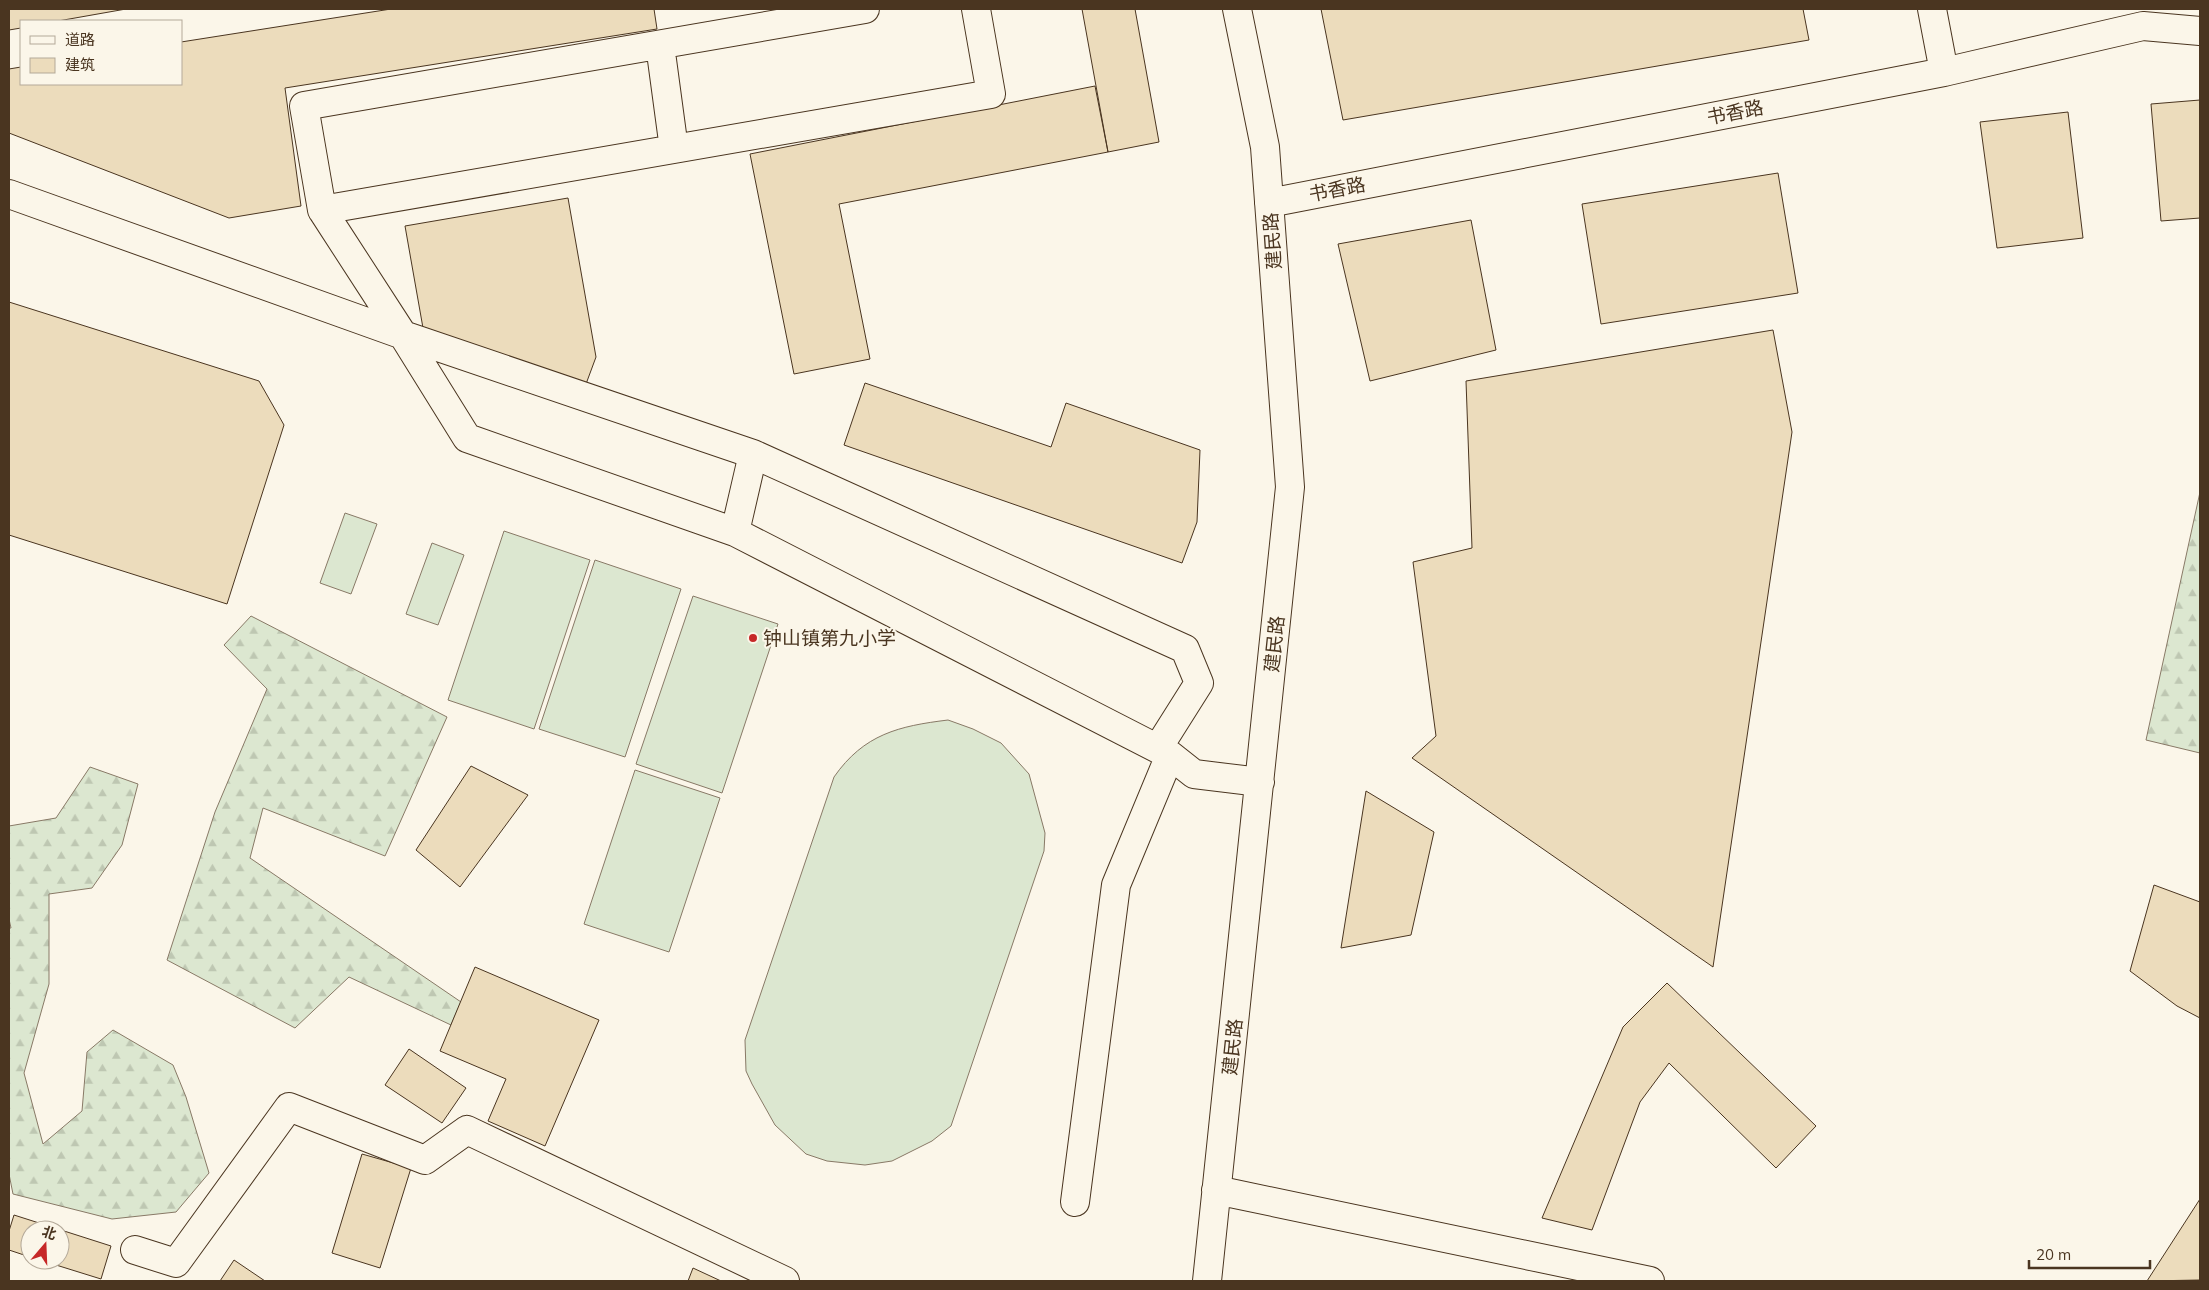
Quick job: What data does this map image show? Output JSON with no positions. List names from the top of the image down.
{
  "streets": {
    "street": ["书香路", "建民路"]
  },
  "crossings": [
    ["书香路", "建民路"]
  ],
  "places": ["钟山镇第九小学"],
  "legend": ["道路", "建筑"],
  "scale_bar": "20 m",
  "north": "top"
}
